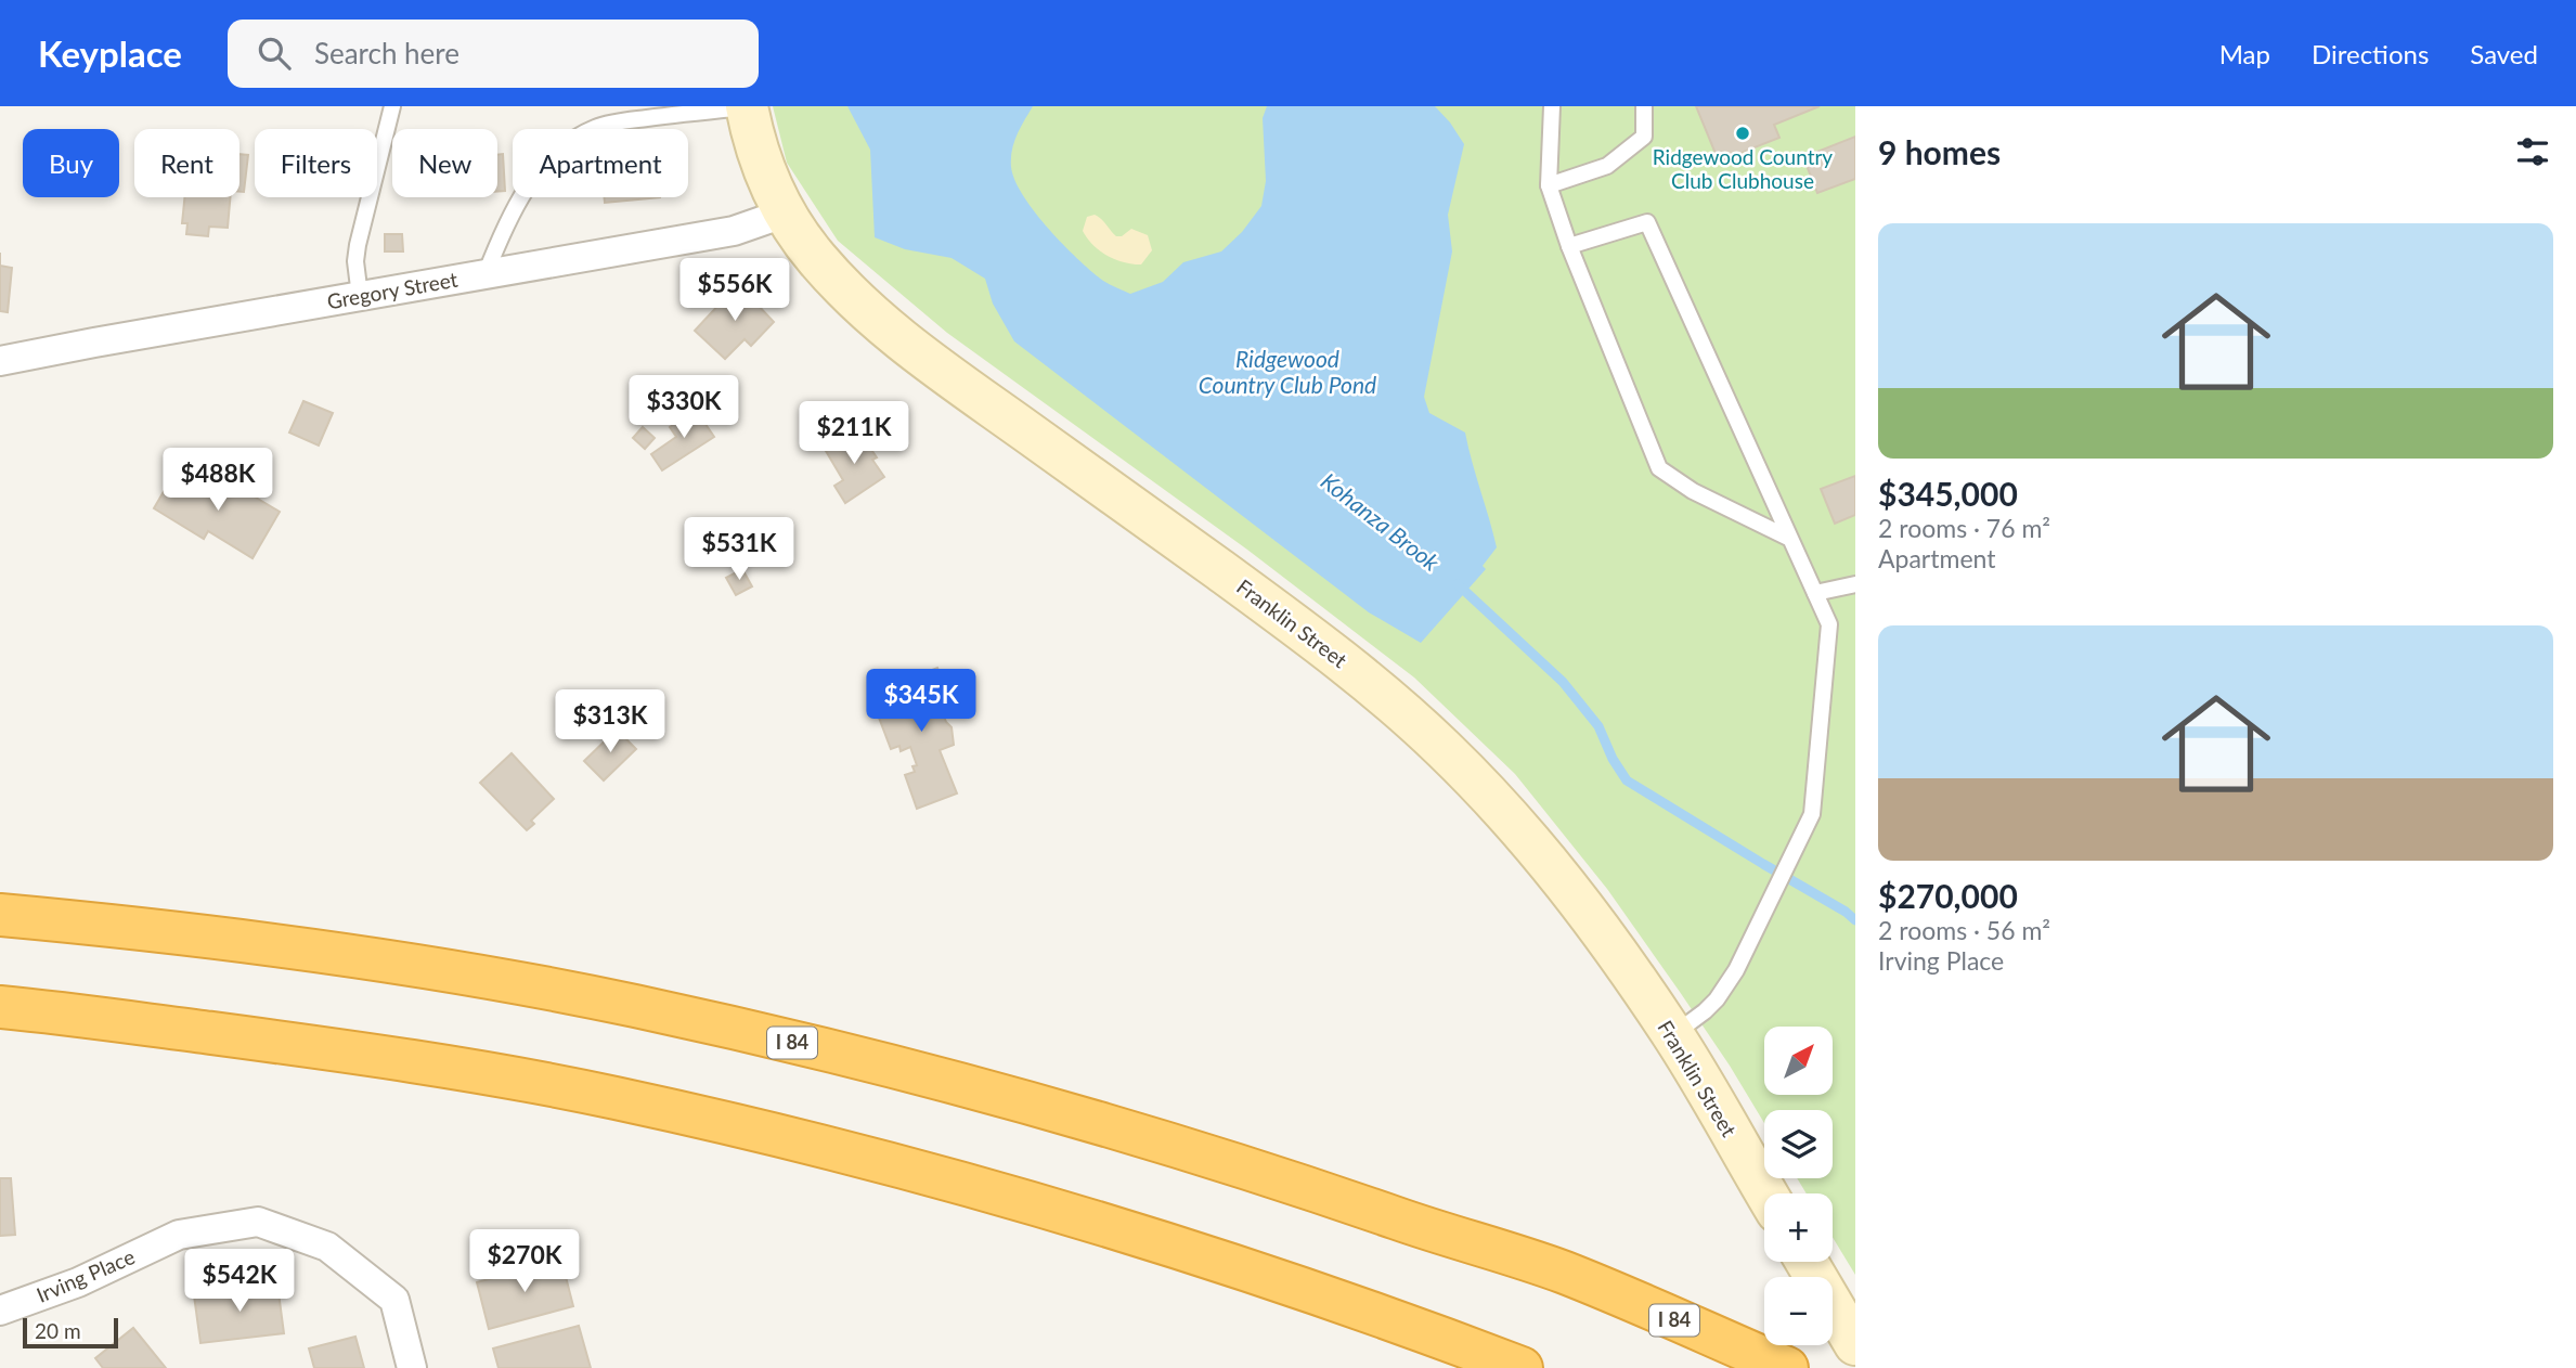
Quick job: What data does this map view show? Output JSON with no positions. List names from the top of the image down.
{
  "streets": {
    "highway": ["I 84"],
    "main road": ["Franklin Street"],
    "street": ["Gregory Street", "Irving Place"]
  },
  "crossings": [
    ["Gregory Street", "Franklin Street"]
  ],
  "water": ["Ridgewood Country Club Pond", "Kohanza Brook"],
  "places": ["Ridgewood Country Club Clubhouse"],
  "scale_bar": "20 m",
  "north": "top right",
  "page": {
    "header": "Keyplace",
    "search": "Search here",
    "nav": ["Map", "Directions", "Saved"],
    "heading": "9 homes",
    "chip": [
      "Buy",
      "Rent",
      "Filters",
      "New",
      "Apartment"
    ],
    "list": [
      {
        "name": "$345,000",
        "note": "2 rooms · 76 m² · Apartment"
      },
      {
        "name": "$270,000",
        "note": "2 rooms · 56 m² · Irving Place"
      }
    ],
    "price": [
      "$556K",
      "$330K",
      "$211K",
      "$488K",
      "$531K",
      "$345K",
      "$313K",
      "$270K",
      "$542K"
    ],
    "map_buttons": ["+", "−"],
    "scale": "20 m"
  }
}
